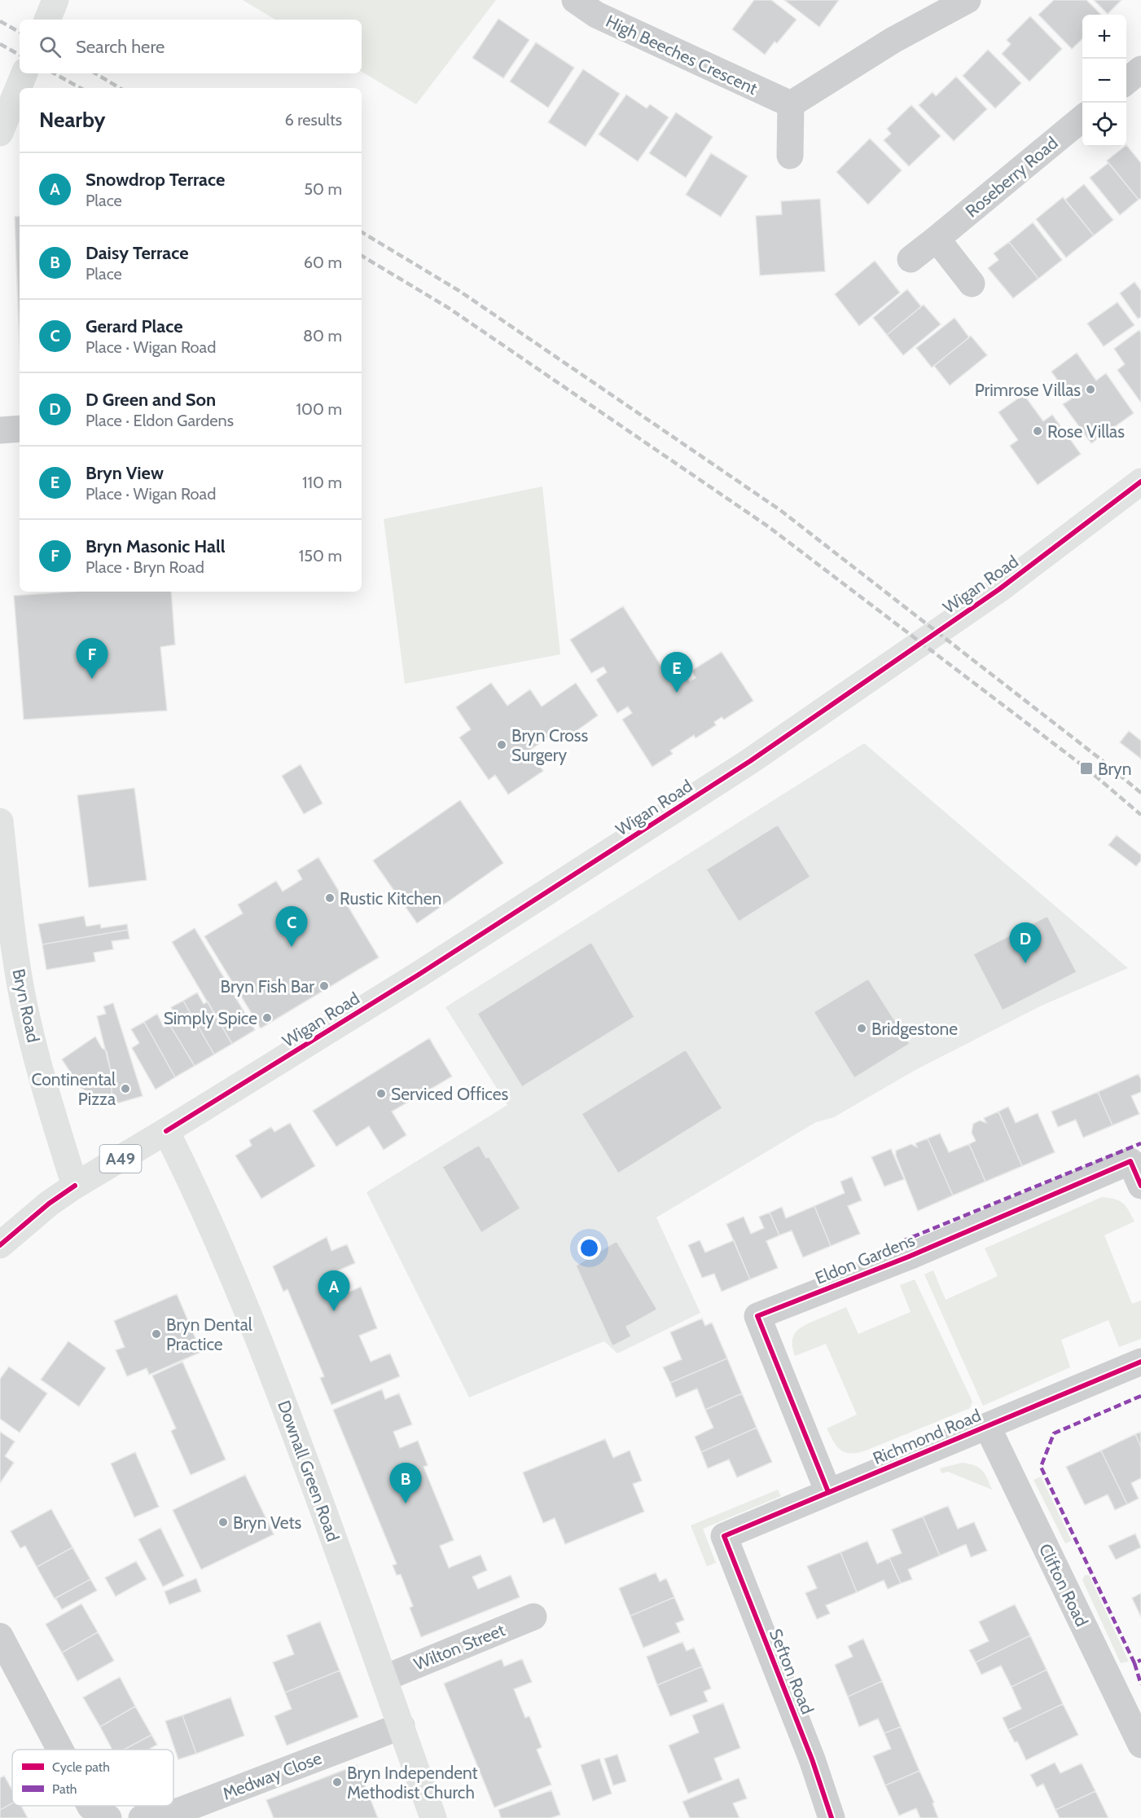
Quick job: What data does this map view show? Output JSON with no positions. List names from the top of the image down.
{
  "streets": {
    "main road": [
      "Wigan Road",
      "Bryn Road",
      "A49",
      "Downall Green Road"
    ],
    "street": [
      "High Beeches Crescent",
      "Roseberry Road",
      "Eldon Gardens",
      "Richmond Road",
      "Clifton Road",
      "Wilton Street",
      "Sefton Road",
      "Medway Close"
    ]
  },
  "crossings": [
    ["Wigan Road", "Bryn Road"],
    ["Wigan Road", "Downall Green Road"],
    ["Eldon Gardens", "Richmond Road"],
    ["Richmond Road", "Clifton Road"],
    ["Richmond Road", "Sefton Road"],
    ["Downall Green Road", "Wilton Street"],
    ["Downall Green Road", "Medway Close"]
  ],
  "places": {
    "other": [
      "Primrose Villas",
      "Rose Villas",
      "Bryn Cross Surgery",
      "Rustic Kitchen",
      "Bryn Fish Bar",
      "Simply Spice",
      "Bridgestone",
      "Continental Pizza",
      "Serviced Offices",
      "Bryn Dental Practice",
      "Bryn Vets",
      "Bryn Independent Methodist Church"
    ],
    "transit": ["Bryn"]
  },
  "legend": ["Cycle path", "Path"],
  "page": {
    "map_buttons": ["+", "−"],
    "search": "Search here",
    "heading": ["Nearby", "6 results"],
    "list": [
      {
        "mark": "A",
        "name": "Snowdrop Terrace",
        "note": "Place",
        "value": "50 m"
      },
      {
        "mark": "B",
        "name": "Daisy Terrace",
        "note": "Place",
        "value": "60 m"
      },
      {
        "mark": "C",
        "name": "Gerard Place",
        "note": "Place · Wigan Road",
        "value": "80 m"
      },
      {
        "mark": "D",
        "name": "D Green and Son",
        "note": "Place · Eldon Gardens",
        "value": "100 m"
      },
      {
        "mark": "E",
        "name": "Bryn View",
        "note": "Place · Wigan Road",
        "value": "110 m"
      },
      {
        "mark": "F",
        "name": "Bryn Masonic Hall",
        "note": "Place · Bryn Road",
        "value": "150 m"
      }
    ],
    "pins": [
      "F",
      "E",
      "C",
      "D",
      "A",
      "B"
    ]
  }
}
